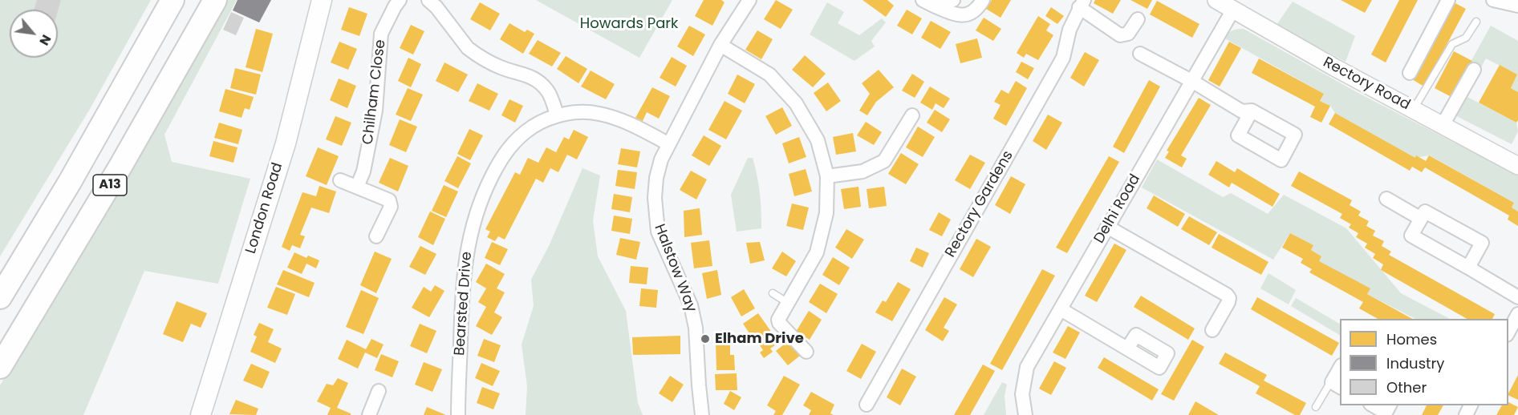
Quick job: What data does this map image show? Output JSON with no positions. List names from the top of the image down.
{
  "streets": {
    "highway": ["A13"],
    "main road": ["London Road"],
    "street": [
      "Rectory Road",
      "Chilham Close",
      "Rectory Gardens",
      "Delhi Road",
      "Halstow Way",
      "Bearsted Drive"
    ]
  },
  "crossings": [
    ["Rectory Road", "Delhi Road"],
    ["Halstow Way", "Bearsted Drive"]
  ],
  "parks": ["Howards Park"],
  "places": ["Elham Drive"],
  "legend": ["Homes", "Industry", "Other"],
  "north": "bottom right"
}
